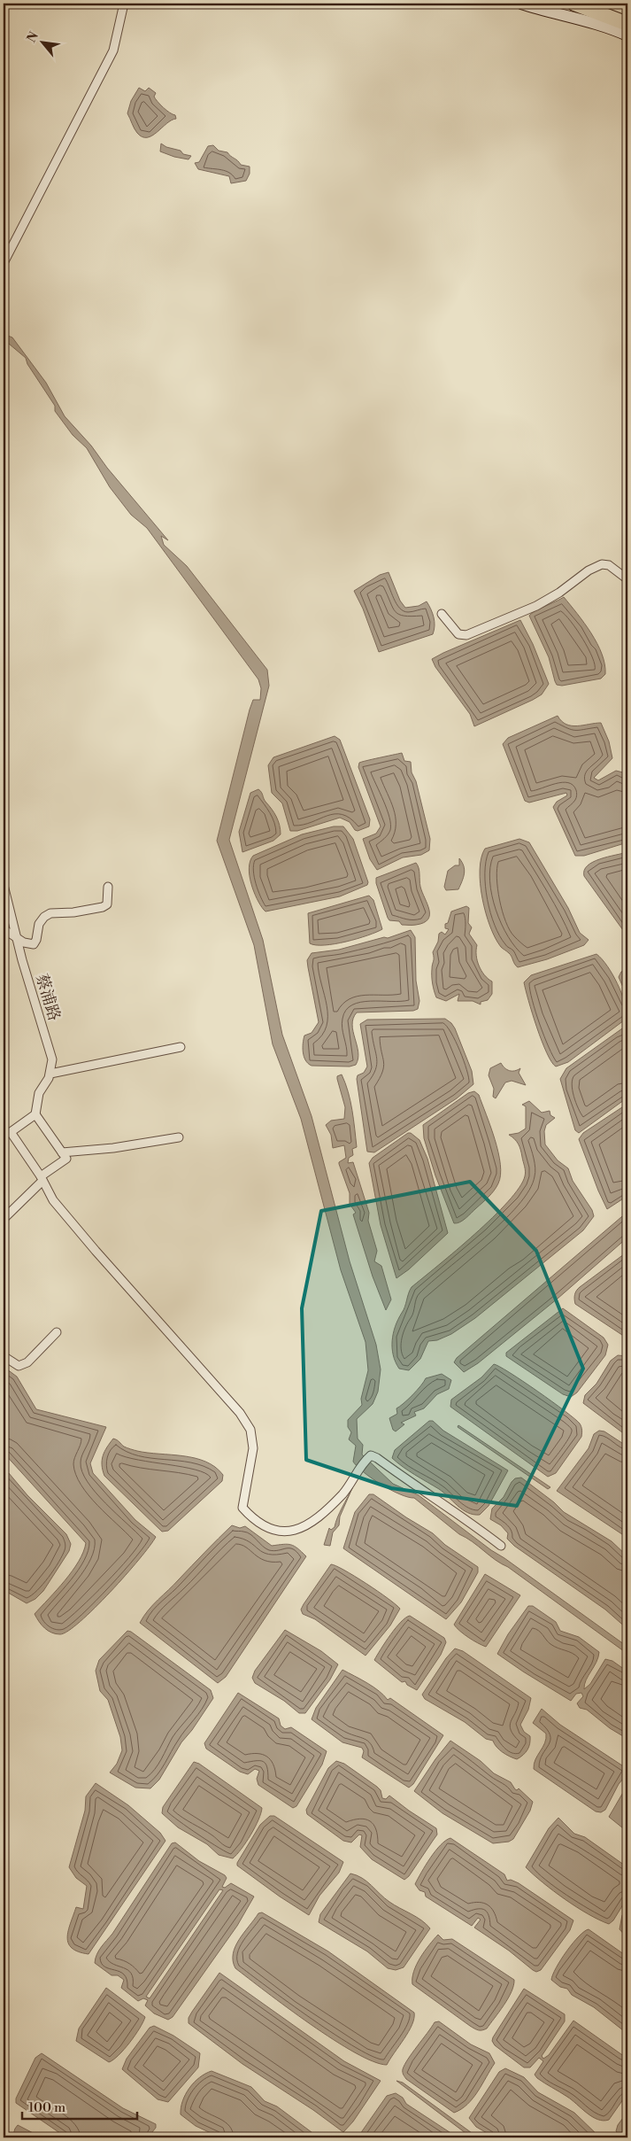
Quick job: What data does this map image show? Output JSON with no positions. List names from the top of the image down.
{
  "streets": {
    "street": ["蔡浦路"]
  },
  "scale_bar": "100 m",
  "north": "top left"
}
